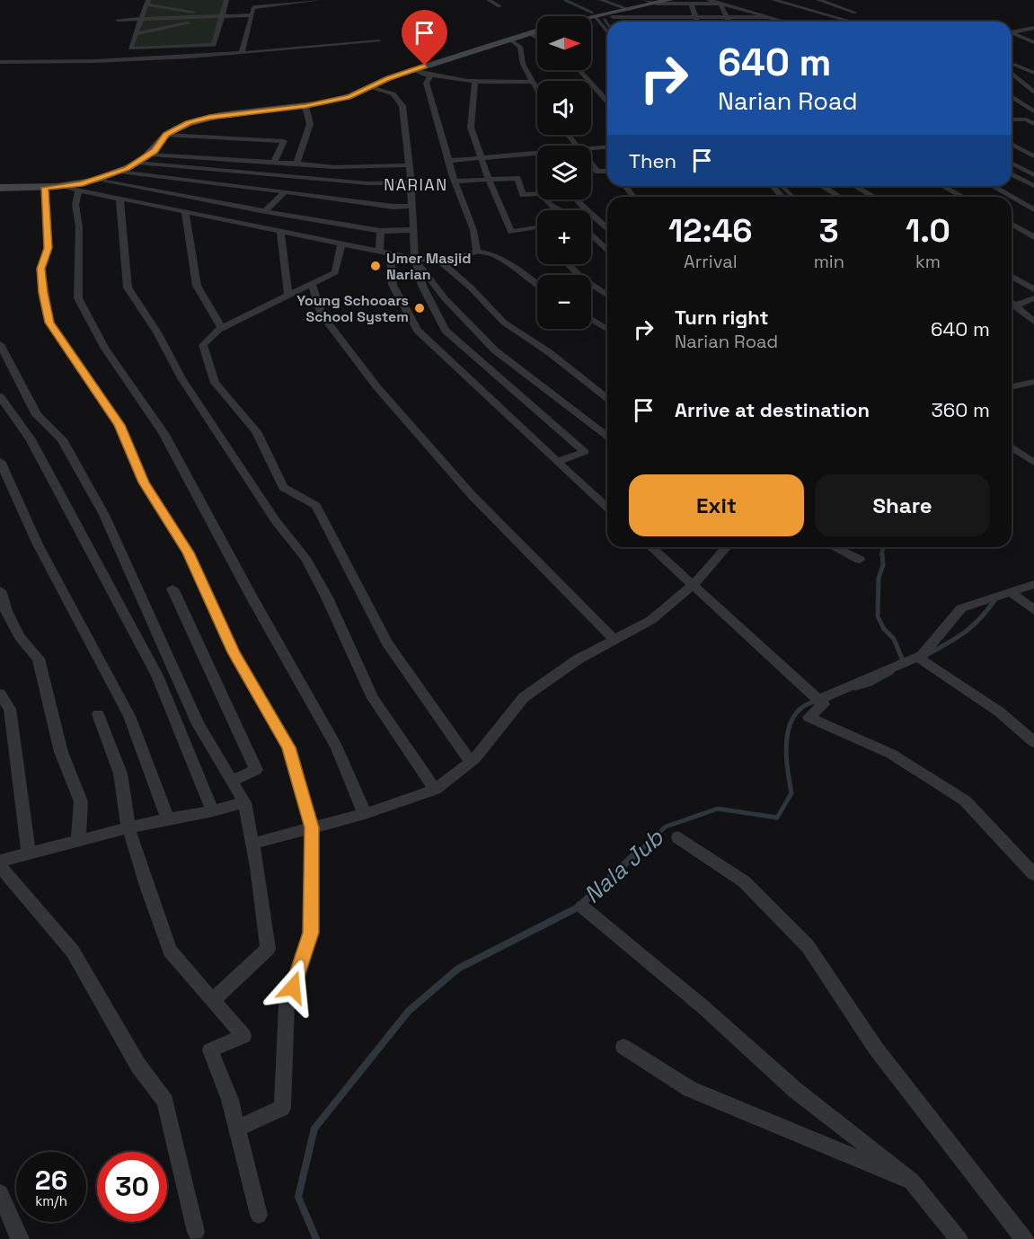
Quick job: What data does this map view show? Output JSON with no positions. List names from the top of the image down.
{
  "districts": ["NARIAN"],
  "water": ["Nala Jub"],
  "places": ["Umer Masjid Narian", "Young Schooars School System"],
  "north": "right",
  "page": {
    "map_buttons": ["+", "−"],
    "turn": ["640 m", "Narian Road"],
    "then": "Then",
    "eta": [
      "12:46",
      "Arrival",
      "3",
      "min",
      "1.0",
      "km"
    ],
    "list": [
      {
        "name": "Turn right",
        "note": "Narian Road",
        "value": "640 m"
      },
      {
        "name": "Arrive at destination",
        "value": "360 m"
      }
    ],
    "buttons": ["Exit", "Share"],
    "speed": "26 km/h",
    "limit": "30"
  }
}
